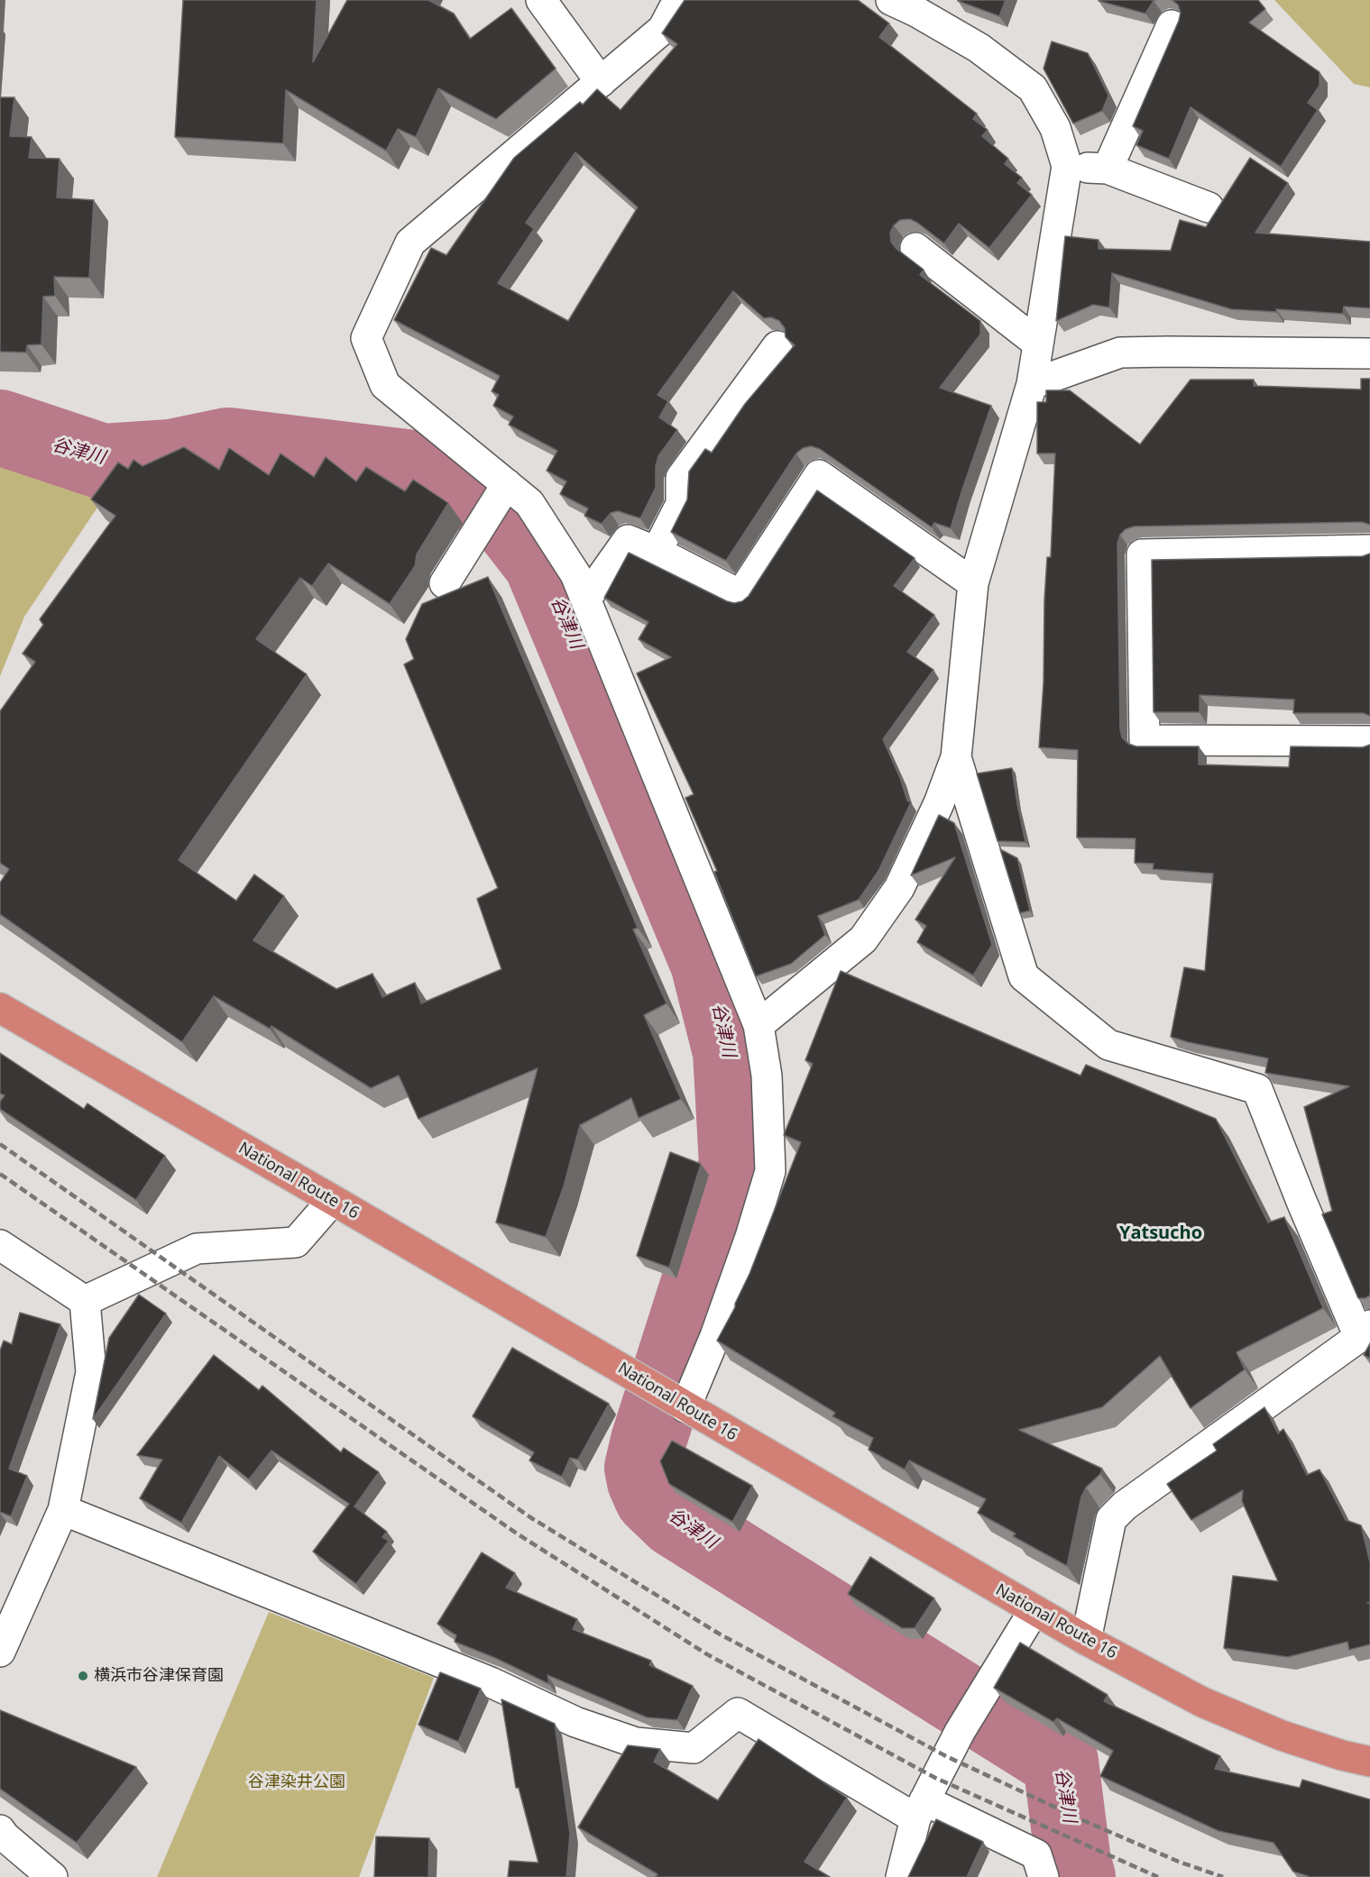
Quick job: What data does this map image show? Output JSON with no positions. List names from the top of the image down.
{
  "streets": {
    "highway": ["National Route 16"]
  },
  "districts": ["Yatsucho"],
  "water": ["谷津川"],
  "parks": ["谷津染井公園"],
  "places": ["横浜市谷津保育園"]
}
